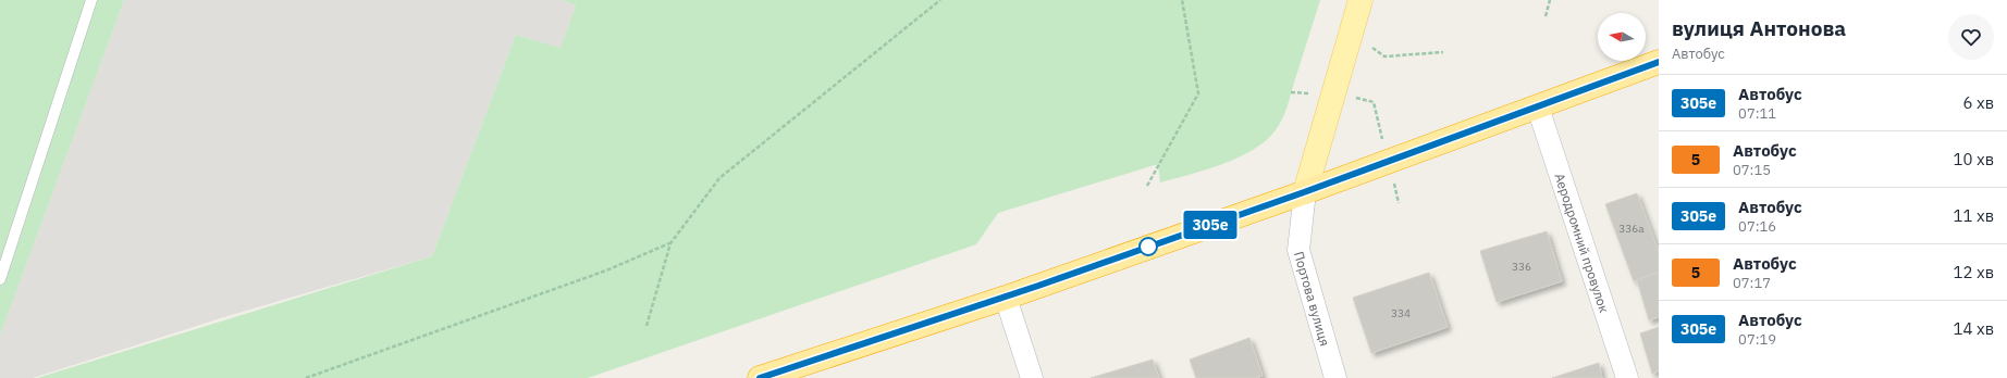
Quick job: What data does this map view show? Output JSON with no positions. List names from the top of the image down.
{
  "streets": {
    "street": ["Аеродромний провулок", "Портова вулиця"]
  },
  "lines": ["bus line 305e"],
  "house_numbers": ["336а", "336", "334"],
  "north": "left",
  "page": {
    "on_map": "305e",
    "heading": ["вулиця Антонова", "Автобус"],
    "list": [
      {
        "mark": "305e",
        "name": "Автобус",
        "note": "07:11",
        "value": "6 хв"
      },
      {
        "mark": "5",
        "name": "Автобус",
        "note": "07:15",
        "value": "10 хв"
      },
      {
        "mark": "305e",
        "name": "Автобус",
        "note": "07:16",
        "value": "11 хв"
      },
      {
        "mark": "5",
        "name": "Автобус",
        "note": "07:17",
        "value": "12 хв"
      },
      {
        "mark": "305e",
        "name": "Автобус",
        "note": "07:19",
        "value": "14 хв"
      }
    ]
  }
}
